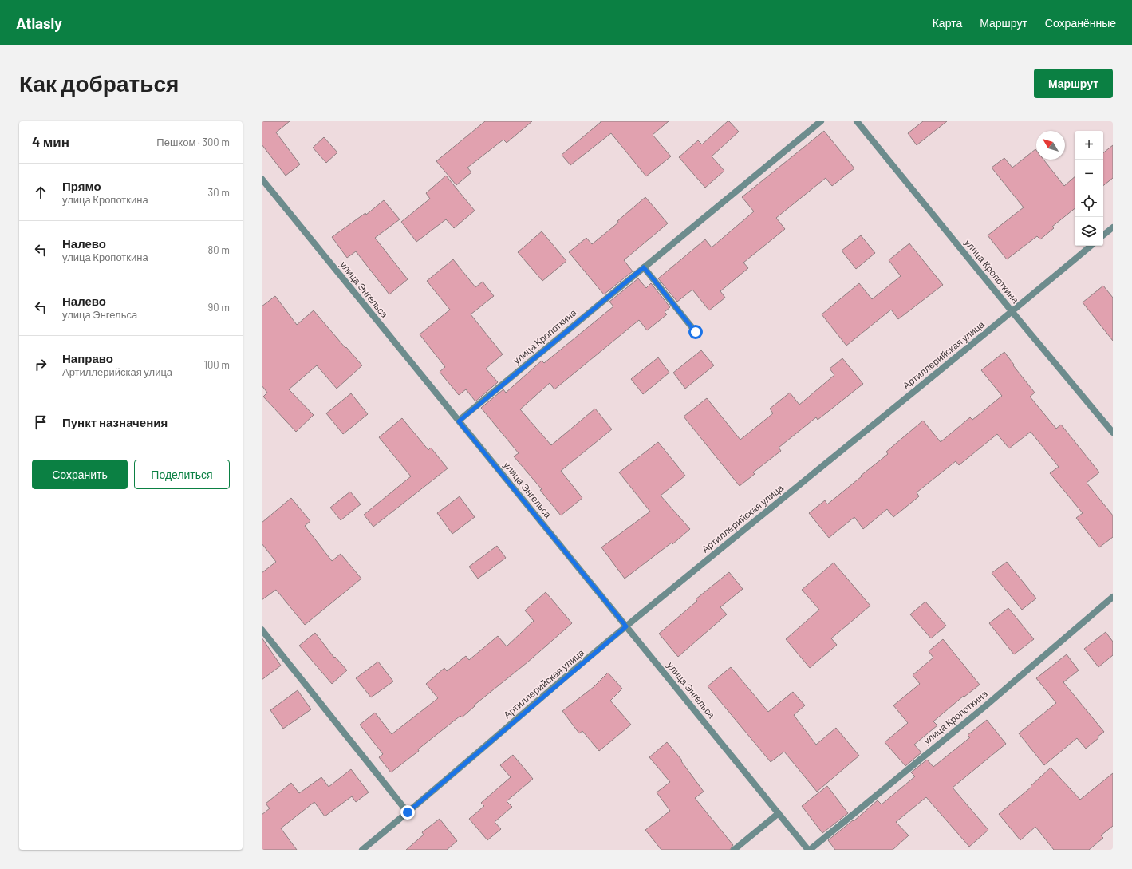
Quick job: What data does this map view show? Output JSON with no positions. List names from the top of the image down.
{
  "streets": {
    "street": ["улица Кропоткина", "улица Энгельса", "Артиллерийская улица"]
  },
  "crossings": [
    ["улица Кропоткина", "улица Энгельса"],
    ["улица Кропоткина", "Артиллерийская улица"],
    ["улица Энгельса", "Артиллерийская улица"]
  ],
  "north": "top left",
  "page": {
    "header": "Atlasly",
    "nav": ["Карта", "Маршрут", "Сохранённые"],
    "buttons": [
      "Маршрут",
      ["Сохранить", "Поделиться"]
    ],
    "title": "Как добраться",
    "heading": ["4 мин", "Пешком · 300 m"],
    "map_buttons": ["+", "−"],
    "list": [
      ["Прямо", "улица Кропоткина", "30 m"],
      ["Налево", "улица Кропоткина", "80 m"],
      ["Налево", "улица Энгельса", "90 m"],
      ["Направо", "Артиллерийская улица", "100 m"],
      "Пункт назначения"
    ]
  }
}
